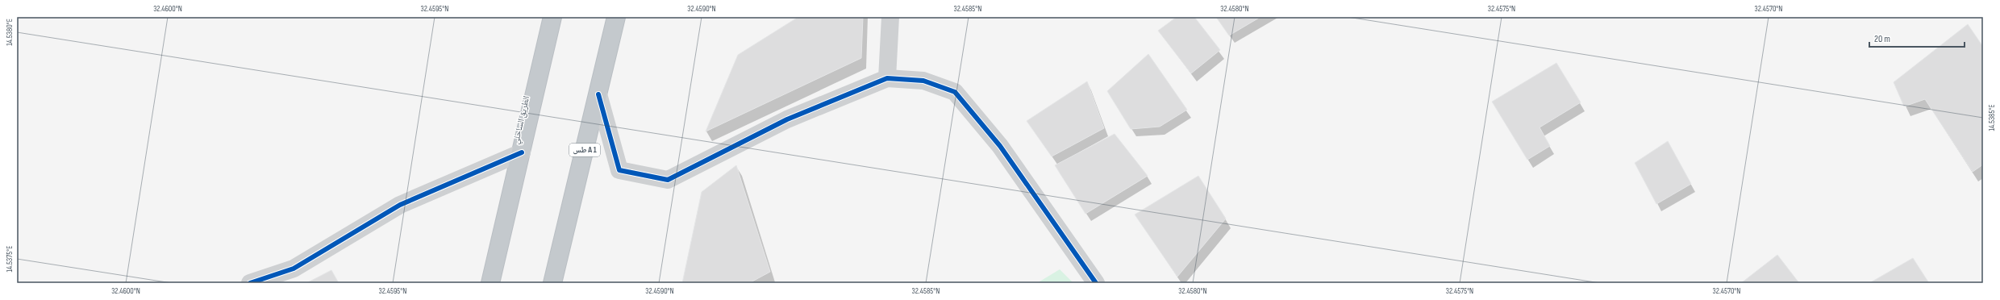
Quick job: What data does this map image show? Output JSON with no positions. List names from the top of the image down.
{
  "streets": {
    "highway": ["الطريق الساحلي", "طس A 1"]
  },
  "scale_bar": "20 m",
  "coordinates": [
    "32.4600°N",
    "32.4595°N",
    "32.4590°N",
    "32.4585°N",
    "32.4580°N",
    "32.4575°N",
    "32.4570°N",
    "14.5380°E",
    "14.5385°E",
    "14.5375°E"
  ]
}
